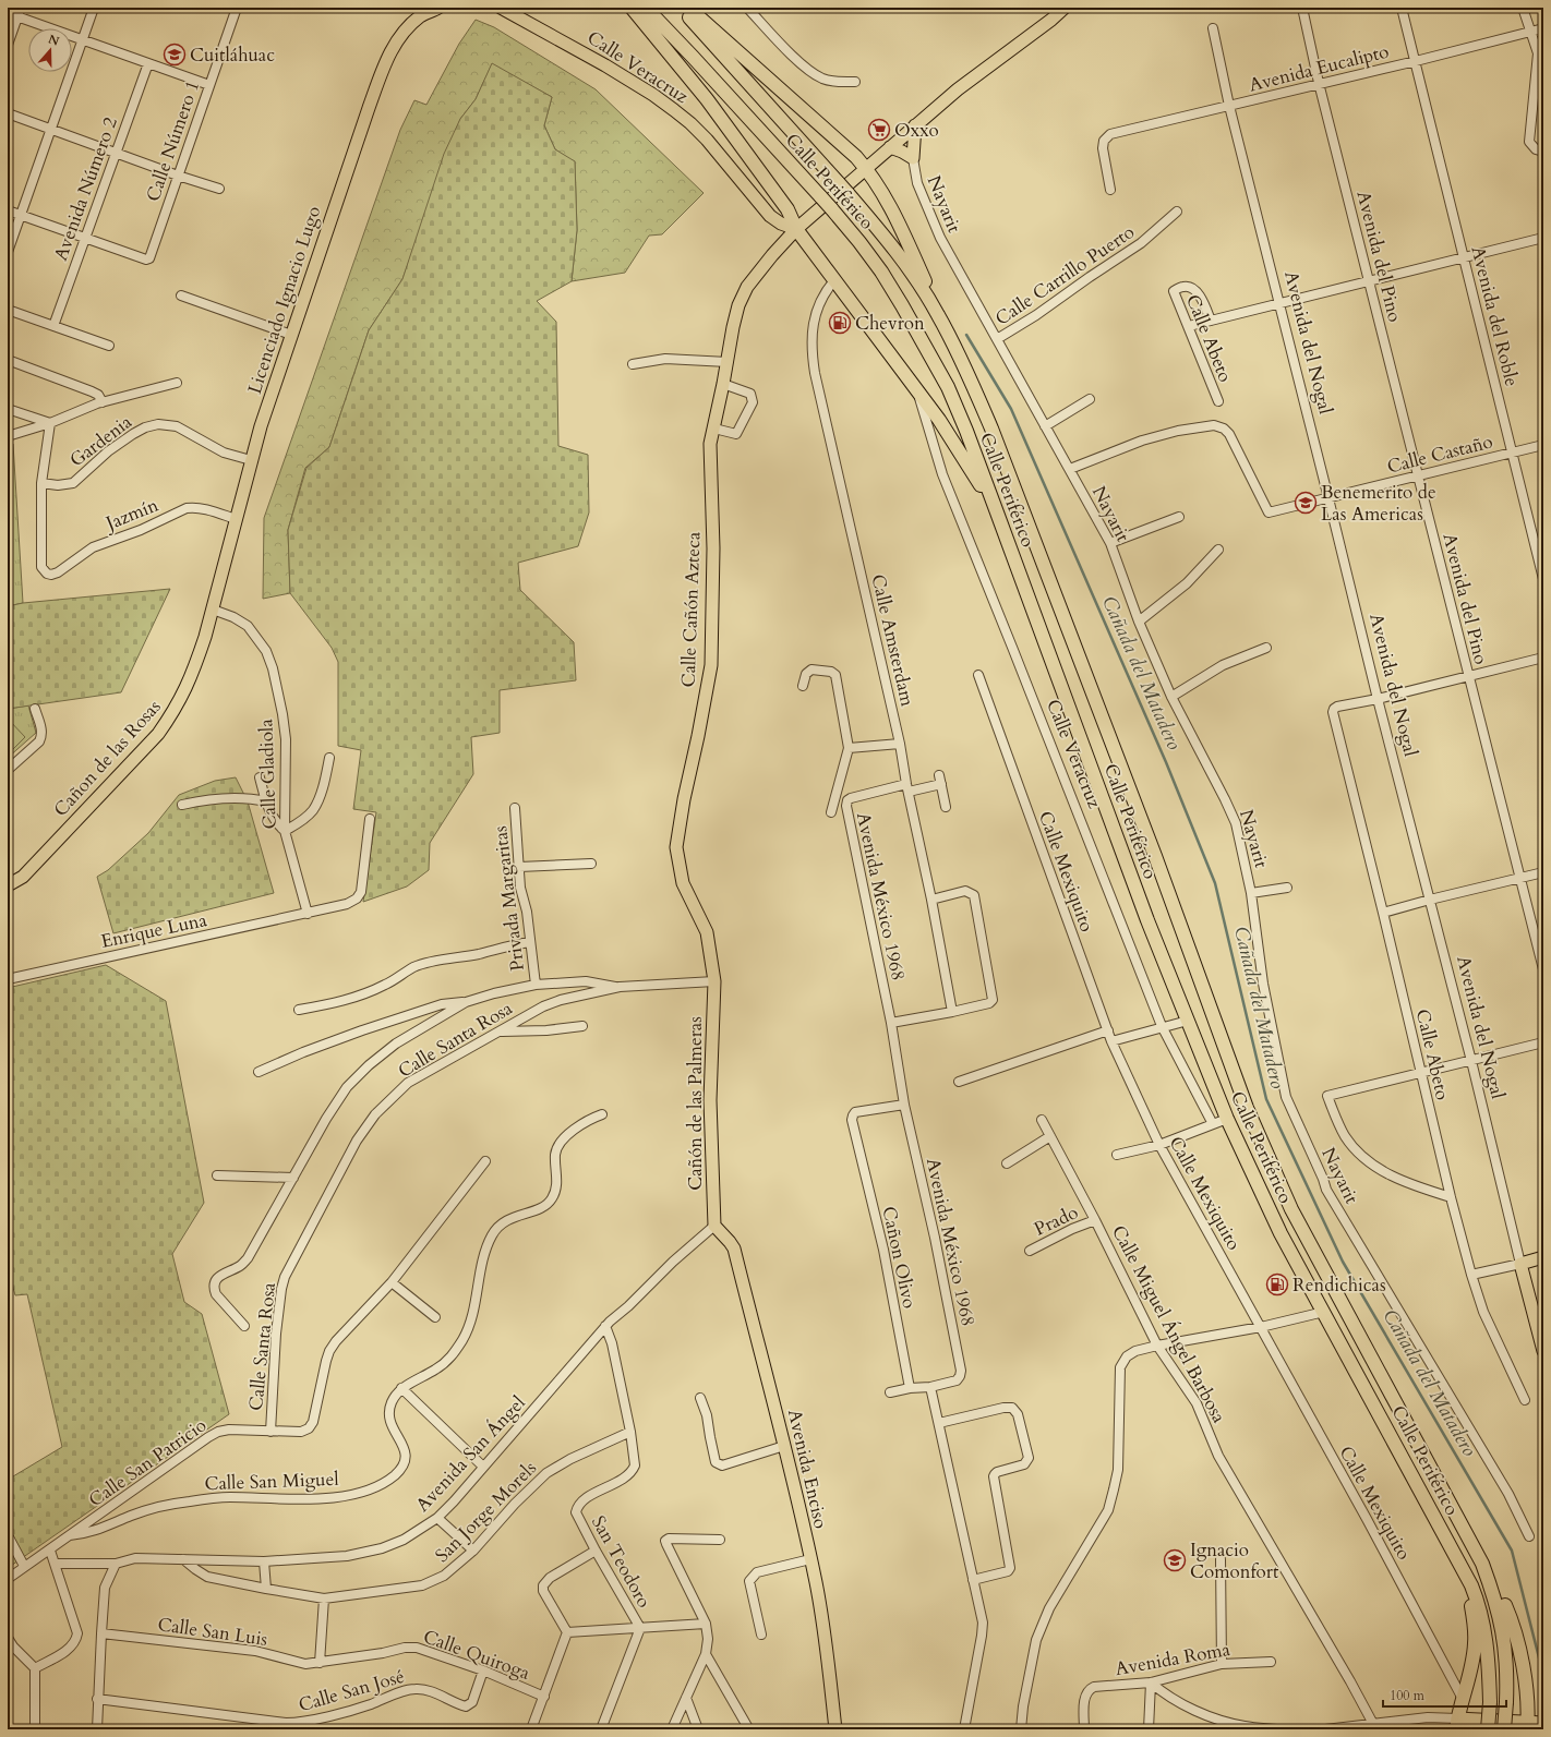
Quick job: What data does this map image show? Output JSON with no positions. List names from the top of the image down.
{
  "streets": {
    "highway": ["Calle Periférico"],
    "main road": [
      "Calle Veracruz",
      "Licenciado Ignacio Lugo",
      "Avenida del Nogal",
      "Calle Cañón Azteca",
      "Cañon de las Rosas",
      "Cañón de las Palmeras",
      "Avenida Enciso"
    ],
    "street": [
      "Avenida Eucalipto",
      "Calle Número 1",
      "Avenida Número 2",
      "Nayarit",
      "Avenida del Pino",
      "Calle Carrillo Puerto",
      "Avenida del Roble",
      "Calle Abeto",
      "Gardenia",
      "Calle Castaño",
      "Jazmín",
      "Calle Amsterdam",
      "Calle Gladiola",
      "Calle Mexiquito",
      "Avenida México 1968",
      "Privada Margaritas",
      "Enrique Luna",
      "Calle Santa Rosa",
      "Prado",
      "Cañon Olivo",
      "Calle Miguel Ángel Barbosa",
      "Avenida San Ángel",
      "Calle San Patricio",
      "Calle San Miguel",
      "San Jorge Morels",
      "San Teodoro",
      "Calle San Luis",
      "Calle Quiroga",
      "Avenida Roma",
      "Calle San José"
    ]
  },
  "crossings": [
    ["Calle Veracruz", "Calle Cañón Azteca"],
    ["Avenida Eucalipto", "Avenida del Pino"],
    ["Avenida Eucalipto", "Avenida del Roble"],
    ["Avenida Eucalipto", "Avenida del Nogal"],
    ["Calle Número 1", "Avenida Número 2"],
    ["Nayarit", "Calle Carrillo Puerto"],
    ["Nayarit", "Calle Castaño"],
    ["Avenida del Pino", "Calle Castaño"],
    ["Licenciado Ignacio Lugo", "Gardenia"],
    ["Licenciado Ignacio Lugo", "Jazmín"],
    ["Licenciado Ignacio Lugo", "Cañon de las Rosas"],
    ["Licenciado Ignacio Lugo", "Calle Gladiola"],
    ["Avenida del Roble", "Calle Castaño"],
    ["Calle Abeto", "Avenida del Nogal"],
    ["Avenida del Nogal", "Calle Castaño"],
    ["Gardenia", "Jazmín"],
    ["Calle Cañón Azteca", "Calle Santa Rosa"],
    ["Calle Cañón Azteca", "Cañón de las Palmeras"],
    ["Calle Amsterdam", "Avenida México 1968"],
    ["Cañon de las Rosas", "Calle Gladiola"],
    ["Calle Gladiola", "Enrique Luna"],
    ["Avenida México 1968", "Cañon Olivo"],
    ["Calle Santa Rosa", "Cañón de las Palmeras"],
    ["Calle Santa Rosa", "Calle San Patricio"],
    ["Cañón de las Palmeras", "Avenida San Ángel"],
    ["Cañón de las Palmeras", "Avenida Enciso"],
    ["Prado", "Calle Miguel Ángel Barbosa"],
    ["Avenida San Ángel", "Avenida Enciso"],
    ["Avenida San Ángel", "San Jorge Morels"],
    ["Calle San Patricio", "Calle San Miguel"],
    ["San Jorge Morels", "San Teodoro"],
    ["Calle San Luis", "Calle Quiroga"],
    ["Calle Quiroga", "Calle San José"]
  ],
  "water": ["Cañada del Matadero"],
  "places": {
    "school or university": ["Cuitláhuac", "Benemerito de Las Americas", "Ignacio Comonfort"],
    "supermarket": ["Oxxo"],
    "fuel station": ["Chevron", "Rendichicas"]
  },
  "scale_bar": "100 m",
  "north": "top"
}
